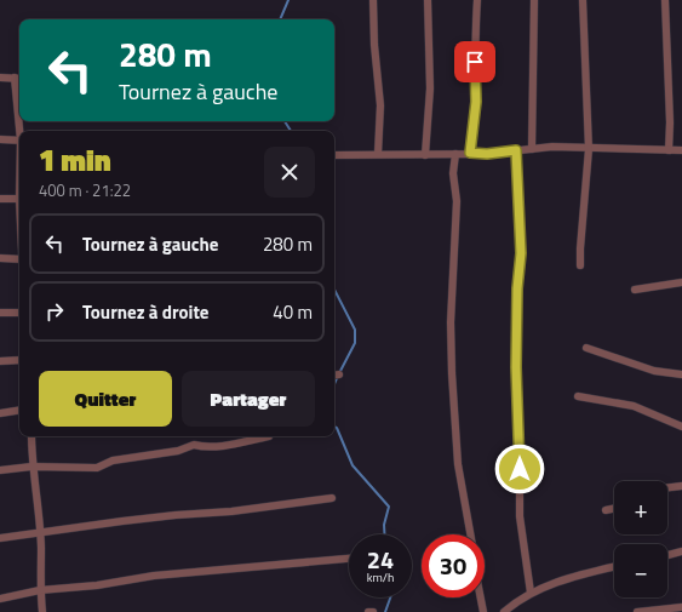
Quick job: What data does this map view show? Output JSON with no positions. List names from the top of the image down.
{
  "page": {
    "turn": ["280 m", "Tournez à gauche"],
    "heading": ["1 min", "400 m · 21:22"],
    "list": [
      {
        "name": "Tournez à gauche",
        "value": "280 m"
      },
      {
        "name": "Tournez à droite",
        "value": "40 m"
      }
    ],
    "buttons": ["Quitter", "Partager"],
    "map_buttons": ["+", "−"],
    "speed": "24 km/h",
    "limit": "30"
  }
}
